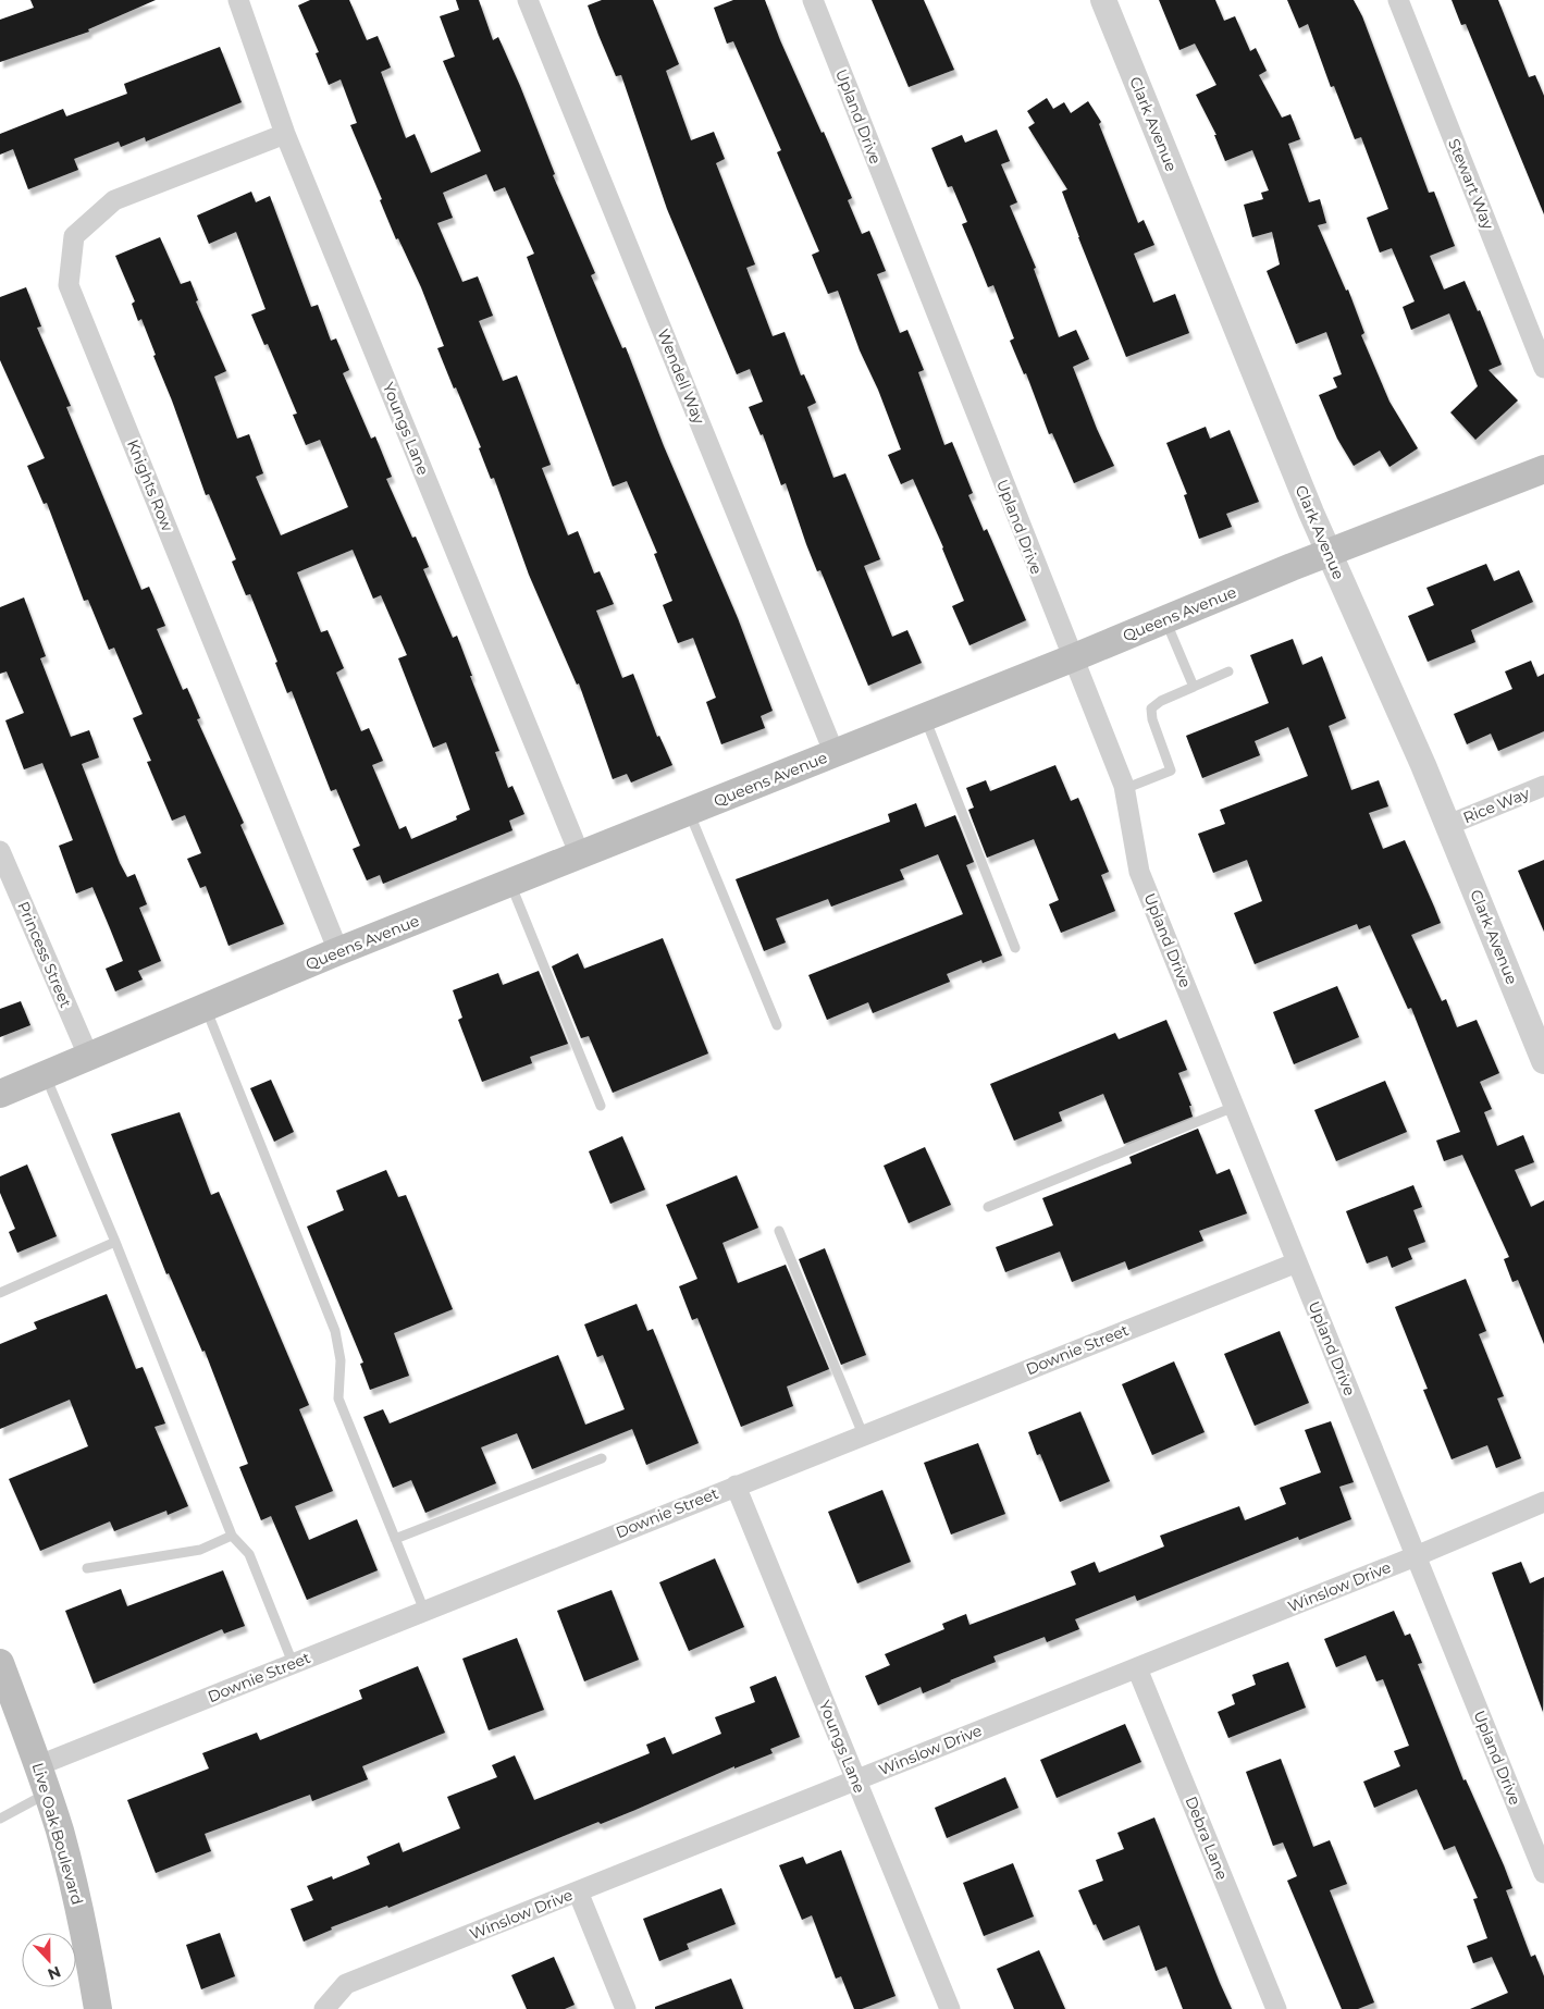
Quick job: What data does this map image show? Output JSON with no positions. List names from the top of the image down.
{
  "streets": {
    "main road": ["Queens Avenue", "Live Oak Boulevard"],
    "street": [
      "Upland Drive",
      "Clark Avenue",
      "Stewart Way",
      "Wendell Way",
      "Youngs Lane",
      "Knights Row",
      "Rice Way",
      "Princess Street",
      "Downie Street",
      "Winslow Drive",
      "Debra Lane"
    ]
  },
  "crossings": [
    ["Upland Drive", "Queens Avenue"],
    ["Upland Drive", "Downie Street"],
    ["Upland Drive", "Winslow Drive"],
    ["Clark Avenue", "Queens Avenue"],
    ["Clark Avenue", "Rice Way"],
    ["Wendell Way", "Queens Avenue"],
    ["Youngs Lane", "Knights Row"],
    ["Youngs Lane", "Queens Avenue"],
    ["Youngs Lane", "Downie Street"],
    ["Youngs Lane", "Winslow Drive"],
    ["Knights Row", "Queens Avenue"],
    ["Queens Avenue", "Princess Street"],
    ["Downie Street", "Live Oak Boulevard"],
    ["Winslow Drive", "Debra Lane"]
  ],
  "north": "bottom"
}
